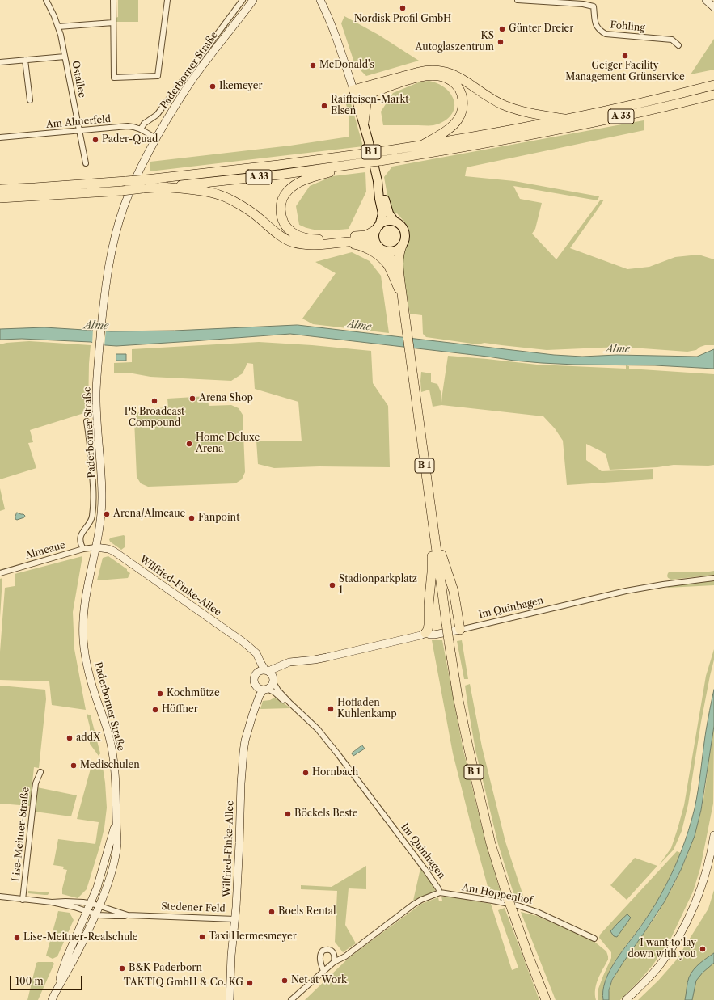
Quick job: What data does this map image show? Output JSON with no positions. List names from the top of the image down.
{
  "streets": {
    "highway": ["A 33", "B 1"],
    "street": [
      "Fohling",
      "Paderborner Straße",
      "Ostallee",
      "Am Almerfeld",
      "Almeaue",
      "Wilfried-Finke-Allee",
      "Im Quinhagen",
      "Lise-Meitner-Straße",
      "Am Hoppenhof",
      "Stedener Feld"
    ]
  },
  "crossings": [
    ["Paderborner Straße", "Am Almerfeld"],
    ["Paderborner Straße", "Almeaue"],
    ["Paderborner Straße", "Wilfried-Finke-Allee"],
    ["Paderborner Straße", "Stedener Feld"],
    ["Ostallee", "Am Almerfeld"],
    ["B 1", "Im Quinhagen"],
    ["Almeaue", "Wilfried-Finke-Allee"],
    ["Wilfried-Finke-Allee", "Im Quinhagen"],
    ["Wilfried-Finke-Allee", "Stedener Feld"],
    ["Im Quinhagen", "Am Hoppenhof"]
  ],
  "water": ["Alme"],
  "places": [
    "Nordisk Profil GmbH",
    "Günter Dreier",
    "KS Autoglaszentrum",
    "Geiger Facility Management Grünservice",
    "McDonald's",
    "Ikemeyer",
    "Raiffeisen-Markt Elsen",
    "Pader-Quad",
    "Arena Shop",
    "PS Broadcast Compound",
    "Home Deluxe Arena",
    "Arena/Almeaue",
    "Fanpoint",
    "Stadionparkplatz 1",
    "Kochmütze",
    "Hofladen Kuhlenkamp",
    "Höffner",
    "addX",
    "Medischulen",
    "Hornbach",
    "Böckels Beste",
    "Boels Rental",
    "Taxi Hermesmeyer",
    "Lise-Meitner-Realschule",
    "I want to lay down with you",
    "B&K Paderborn",
    "Net at Work",
    "TAKTIQ GmbH & Co. KG"
  ],
  "scale_bar": "100 m"
}
